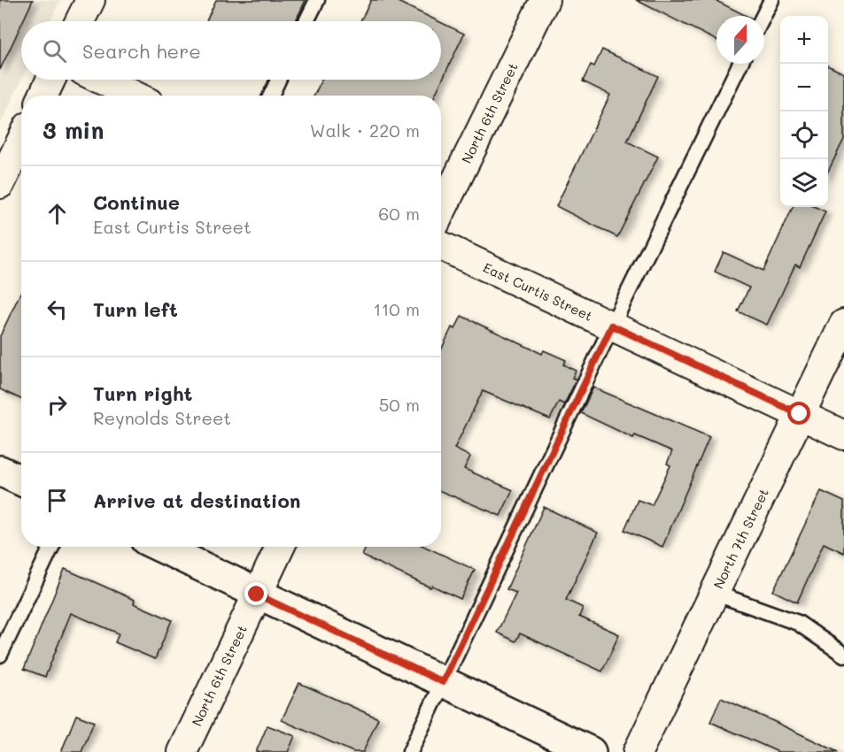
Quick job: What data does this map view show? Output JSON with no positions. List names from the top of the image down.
{
  "streets": {
    "street": ["North 6th Street", "East Curtis Street", "North 7th Street"]
  },
  "crossings": [
    ["East Curtis Street", "North 7th Street"]
  ],
  "north": "top",
  "page": {
    "map_buttons": ["+", "−"],
    "search": "Search here",
    "heading": ["3 min", "Walk · 220 m"],
    "list": [
      ["Continue", "East Curtis Street", "60 m"],
      ["Turn left", "110 m"],
      ["Turn right", "Reynolds Street", "50 m"],
      "Arrive at destination"
    ]
  }
}
